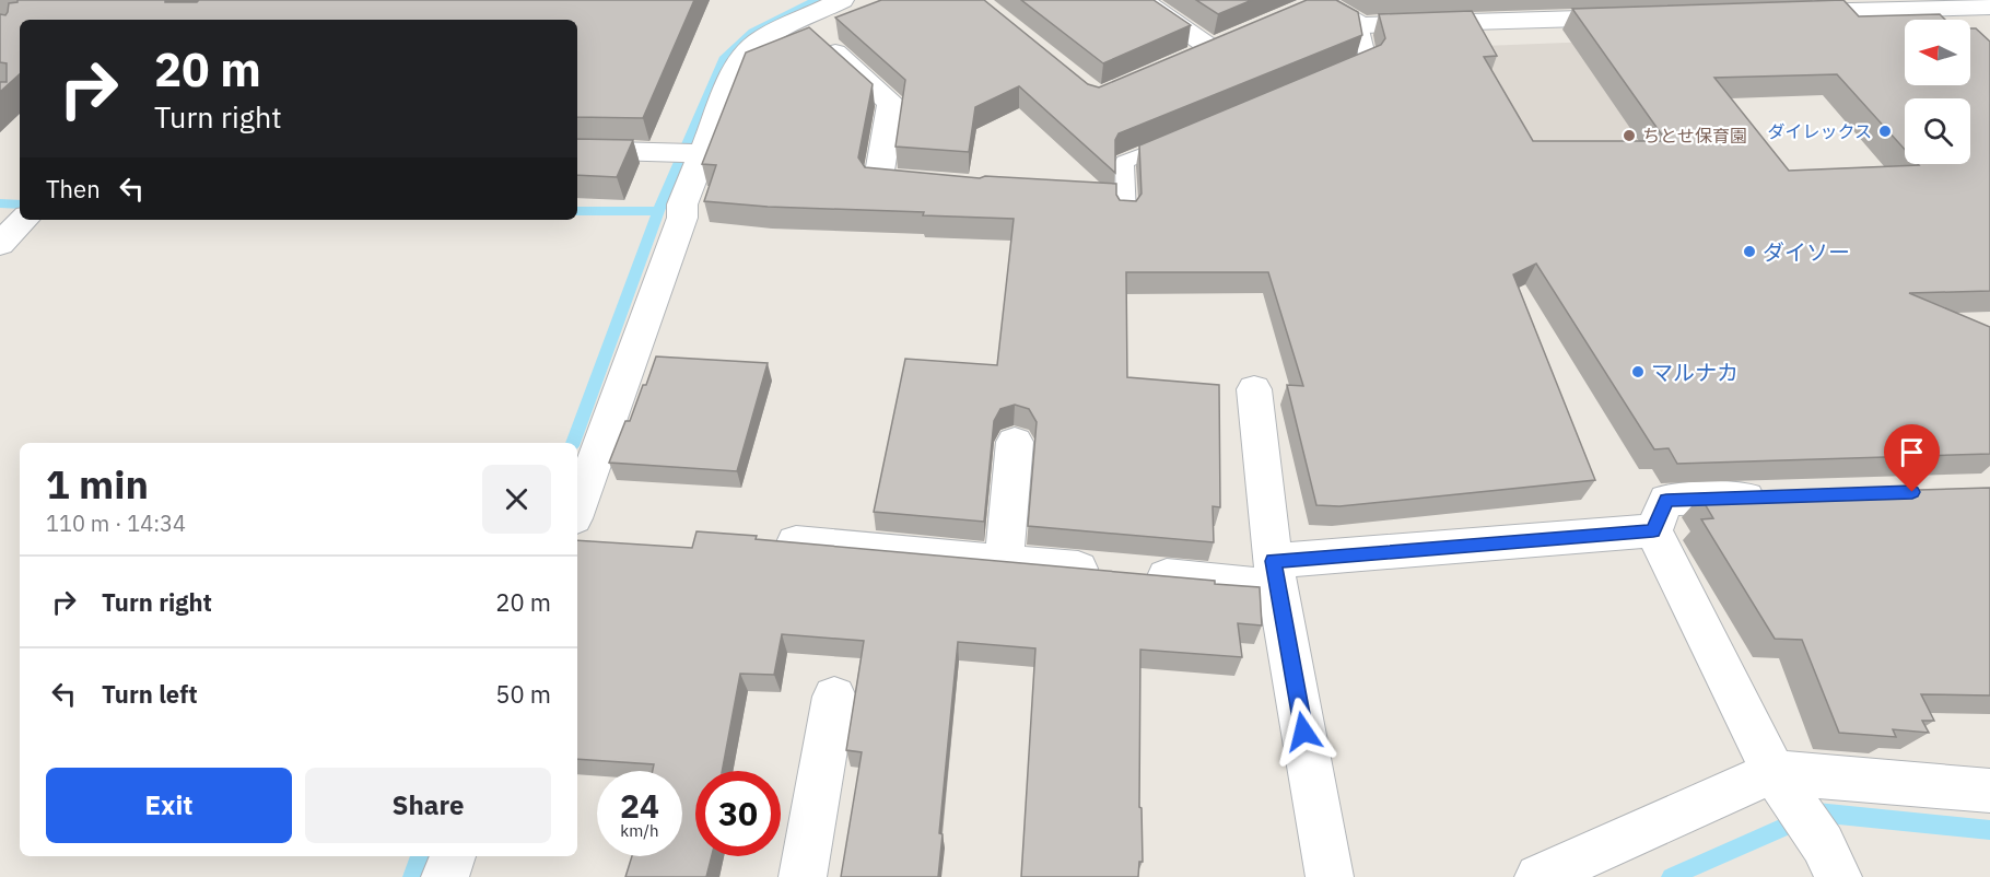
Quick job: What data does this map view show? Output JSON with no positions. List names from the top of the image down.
{
  "places": [
    "ダイレックス",
    "ちとせ保育園",
    "ダイソー",
    "マルナカ"
  ],
  "north": "left",
  "page": {
    "turn": ["20 m", "Turn right"],
    "then": "Then",
    "heading": ["1 min", "110 m · 14:34"],
    "list": [
      {
        "name": "Turn right",
        "value": "20 m"
      },
      {
        "name": "Turn left",
        "value": "50 m"
      }
    ],
    "buttons": ["Exit", "Share"],
    "speed": "24 km/h",
    "limit": "30"
  }
}
